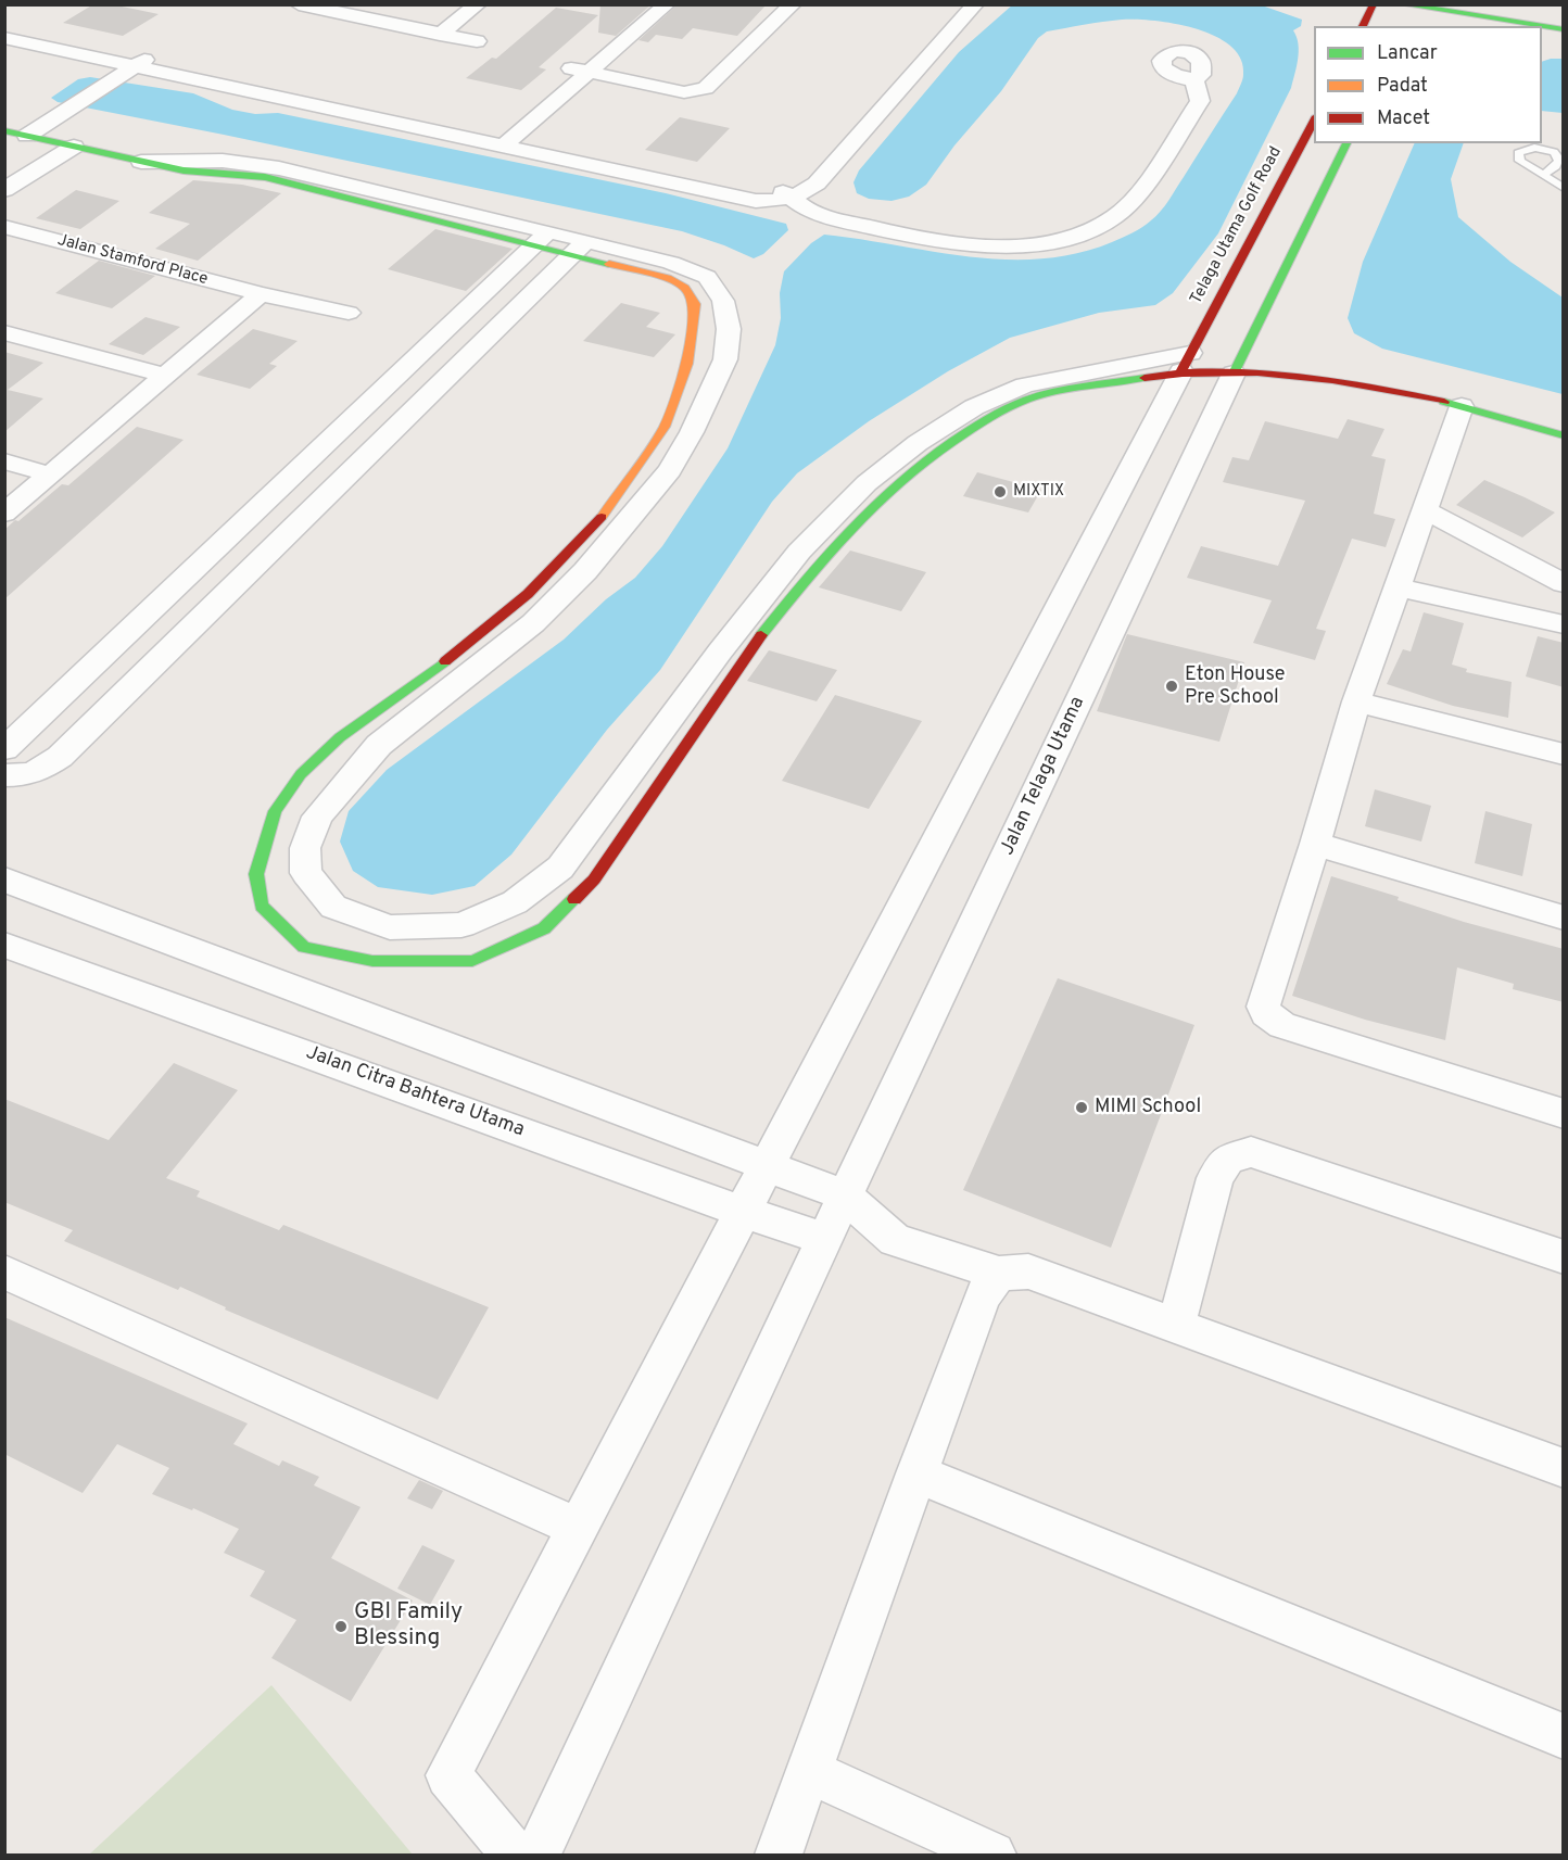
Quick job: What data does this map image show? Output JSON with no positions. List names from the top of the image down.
{
  "streets": {
    "street": [
      "Telaga Utama Golf Road",
      "Jalan Stamford Place",
      "Jalan Telaga Utama",
      "Jalan Citra Bahtera Utama"
    ]
  },
  "crossings": [
    ["Jalan Telaga Utama", "Jalan Citra Bahtera Utama"]
  ],
  "places": [
    "MIXTIX",
    "Eton House Pre School",
    "MIMI School",
    "GBI Family Blessing"
  ],
  "legend": ["Lancar", "Padat", "Macet"]
}
